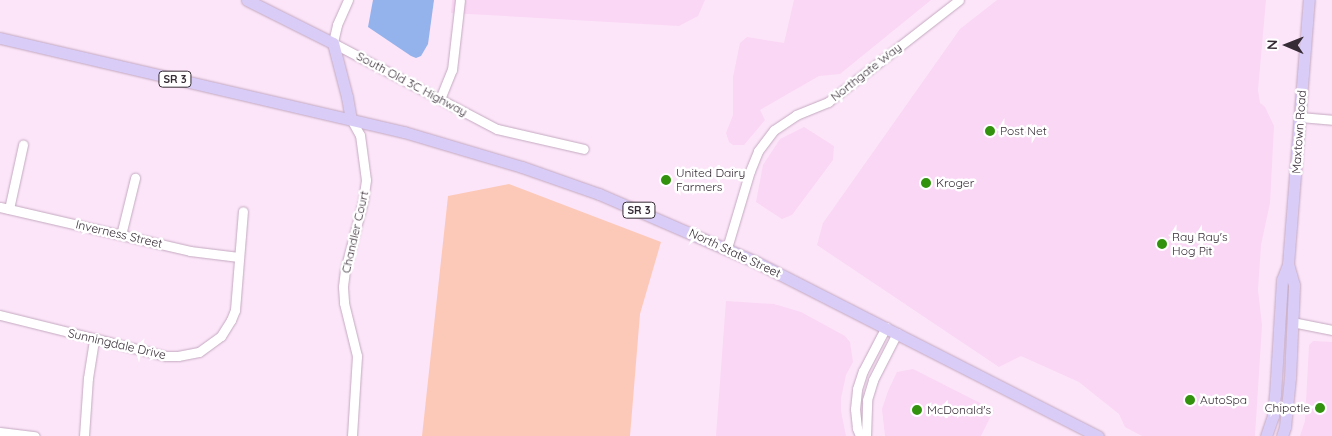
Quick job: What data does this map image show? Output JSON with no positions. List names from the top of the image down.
{
  "streets": {
    "main road": [
      "SR 3",
      "South Old 3C Highway",
      "Maxtown Road",
      "North State Street"
    ],
    "street": [
      "Northgate Way",
      "Chandler Court",
      "Inverness Street",
      "Sunningdale Drive"
    ]
  },
  "crossings": [
    ["Northgate Way", "North State Street"],
    ["SR 3", "Chandler Court"],
    ["SR 3", "North State Street"],
    ["Chandler Court", "North State Street"],
    ["Inverness Street", "Sunningdale Drive"]
  ],
  "places": [
    "Post Net",
    "United Dairy Farmers",
    "Kroger",
    "Ray Ray's Hog Pit",
    "AutoSpa",
    "Chipotle",
    "McDonald's"
  ],
  "north": "left"
}
